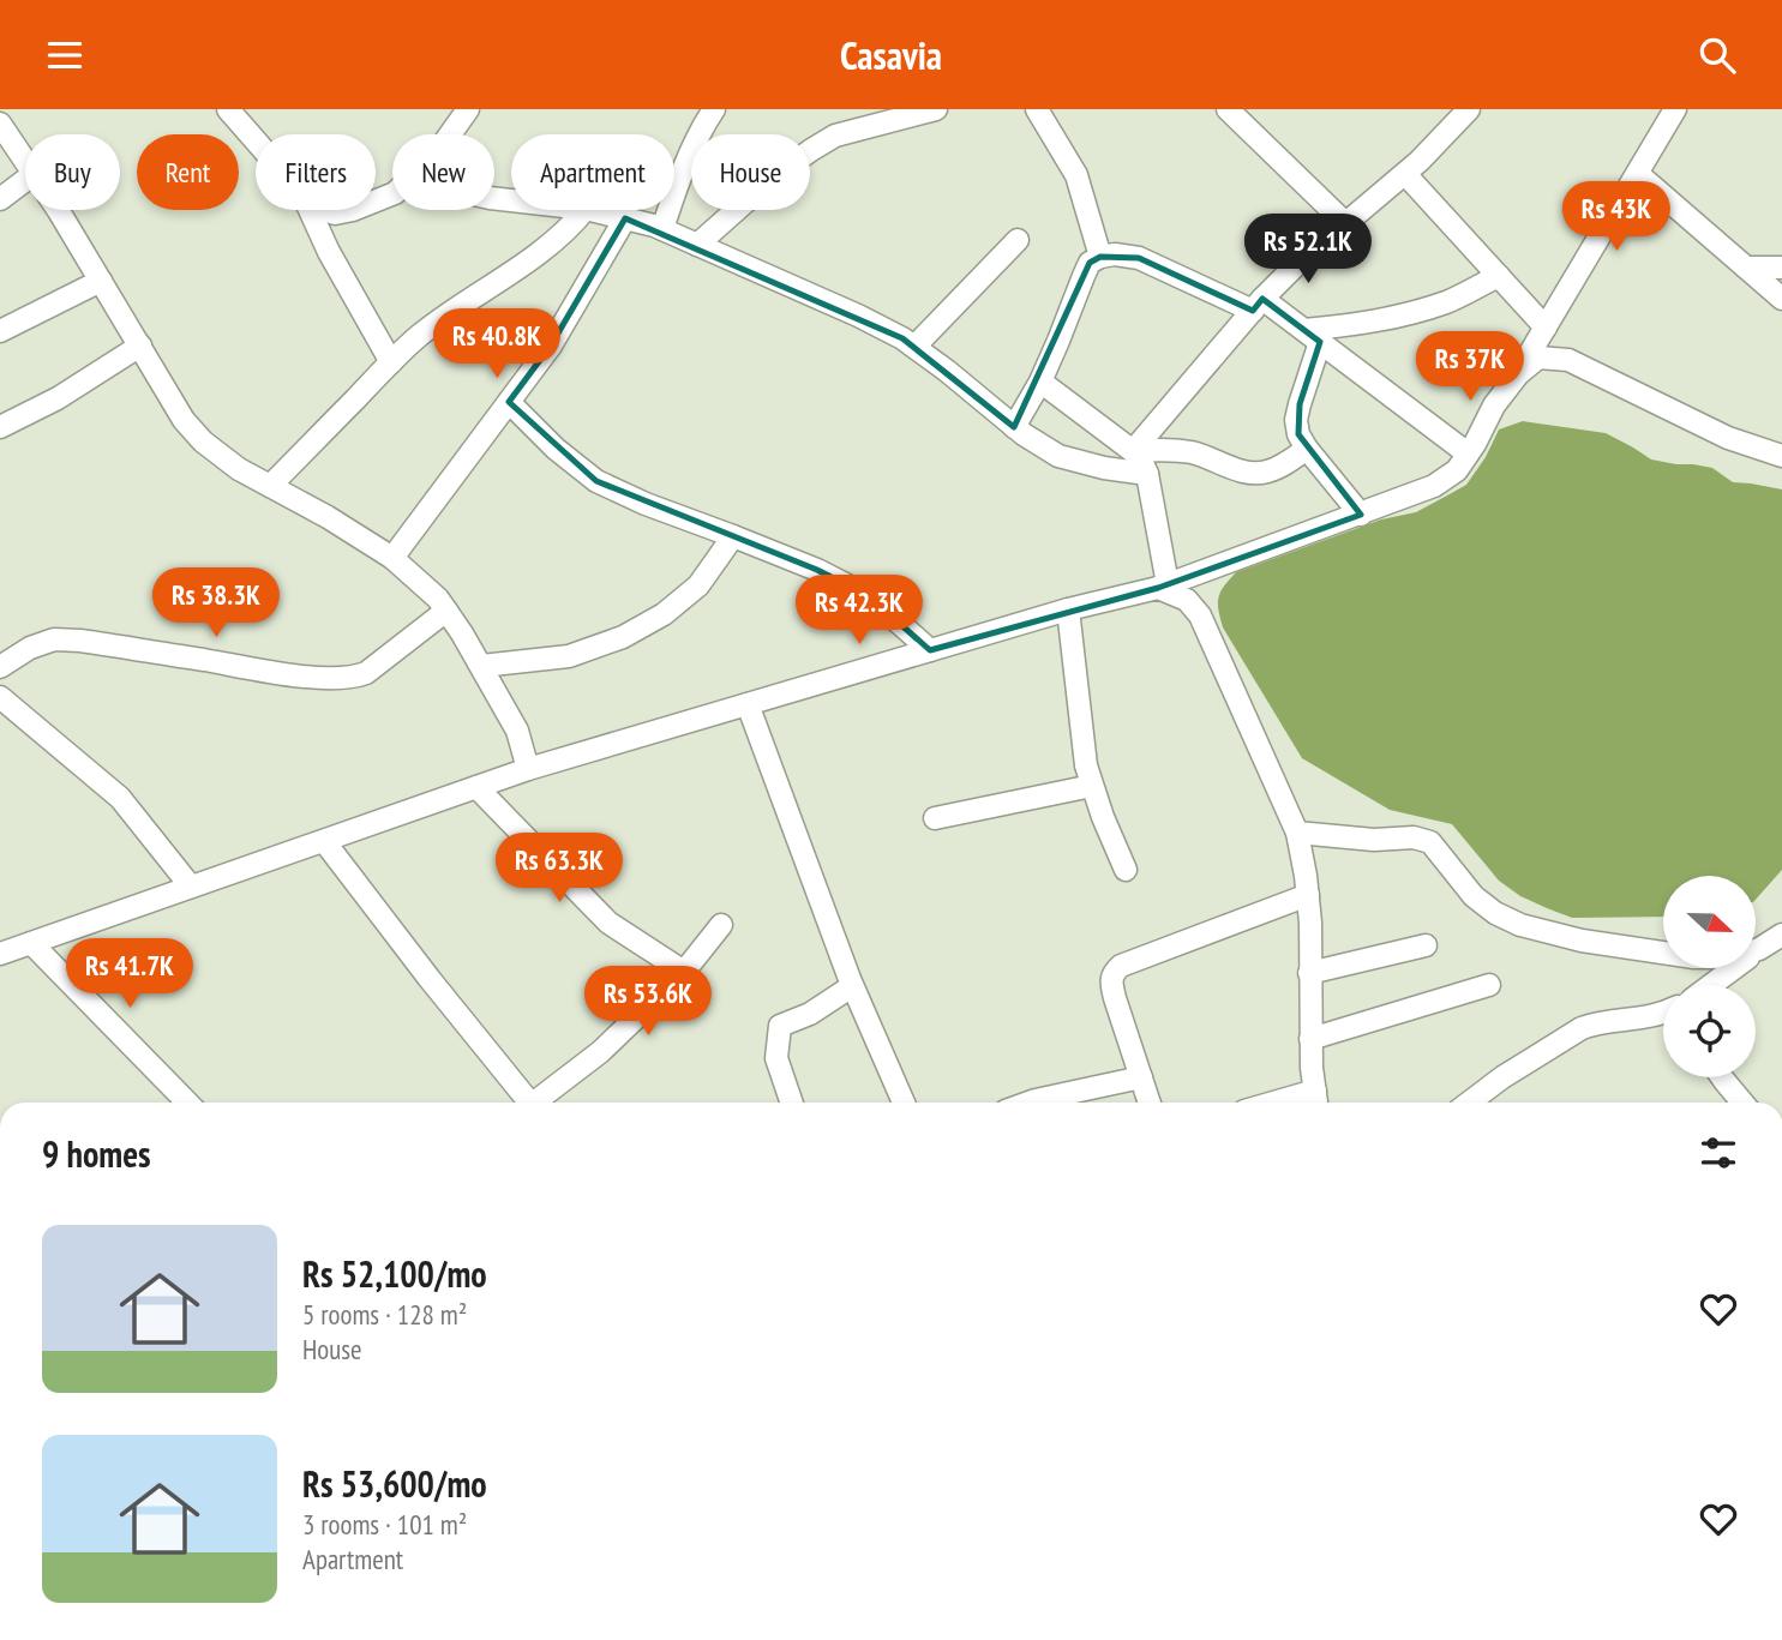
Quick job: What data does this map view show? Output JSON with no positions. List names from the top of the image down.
{
  "north": "right",
  "page": {
    "header": "Casavia",
    "chip": [
      "Buy",
      "Rent",
      "Filters",
      "New",
      "Apartment",
      "House"
    ],
    "price": [
      "Rs 43K",
      "Rs 52.1K",
      "Rs 40.8K",
      "Rs 37K",
      "Rs 38.3K",
      "Rs 42.3K",
      "Rs 63.3K",
      "Rs 41.7K",
      "Rs 53.6K"
    ],
    "heading": "9 homes",
    "list": [
      {
        "name": "Rs 52,100/mo",
        "note": "5 rooms · 128 m² · House"
      },
      {
        "name": "Rs 53,600/mo",
        "note": "3 rooms · 101 m² · Apartment"
      }
    ]
  }
}
